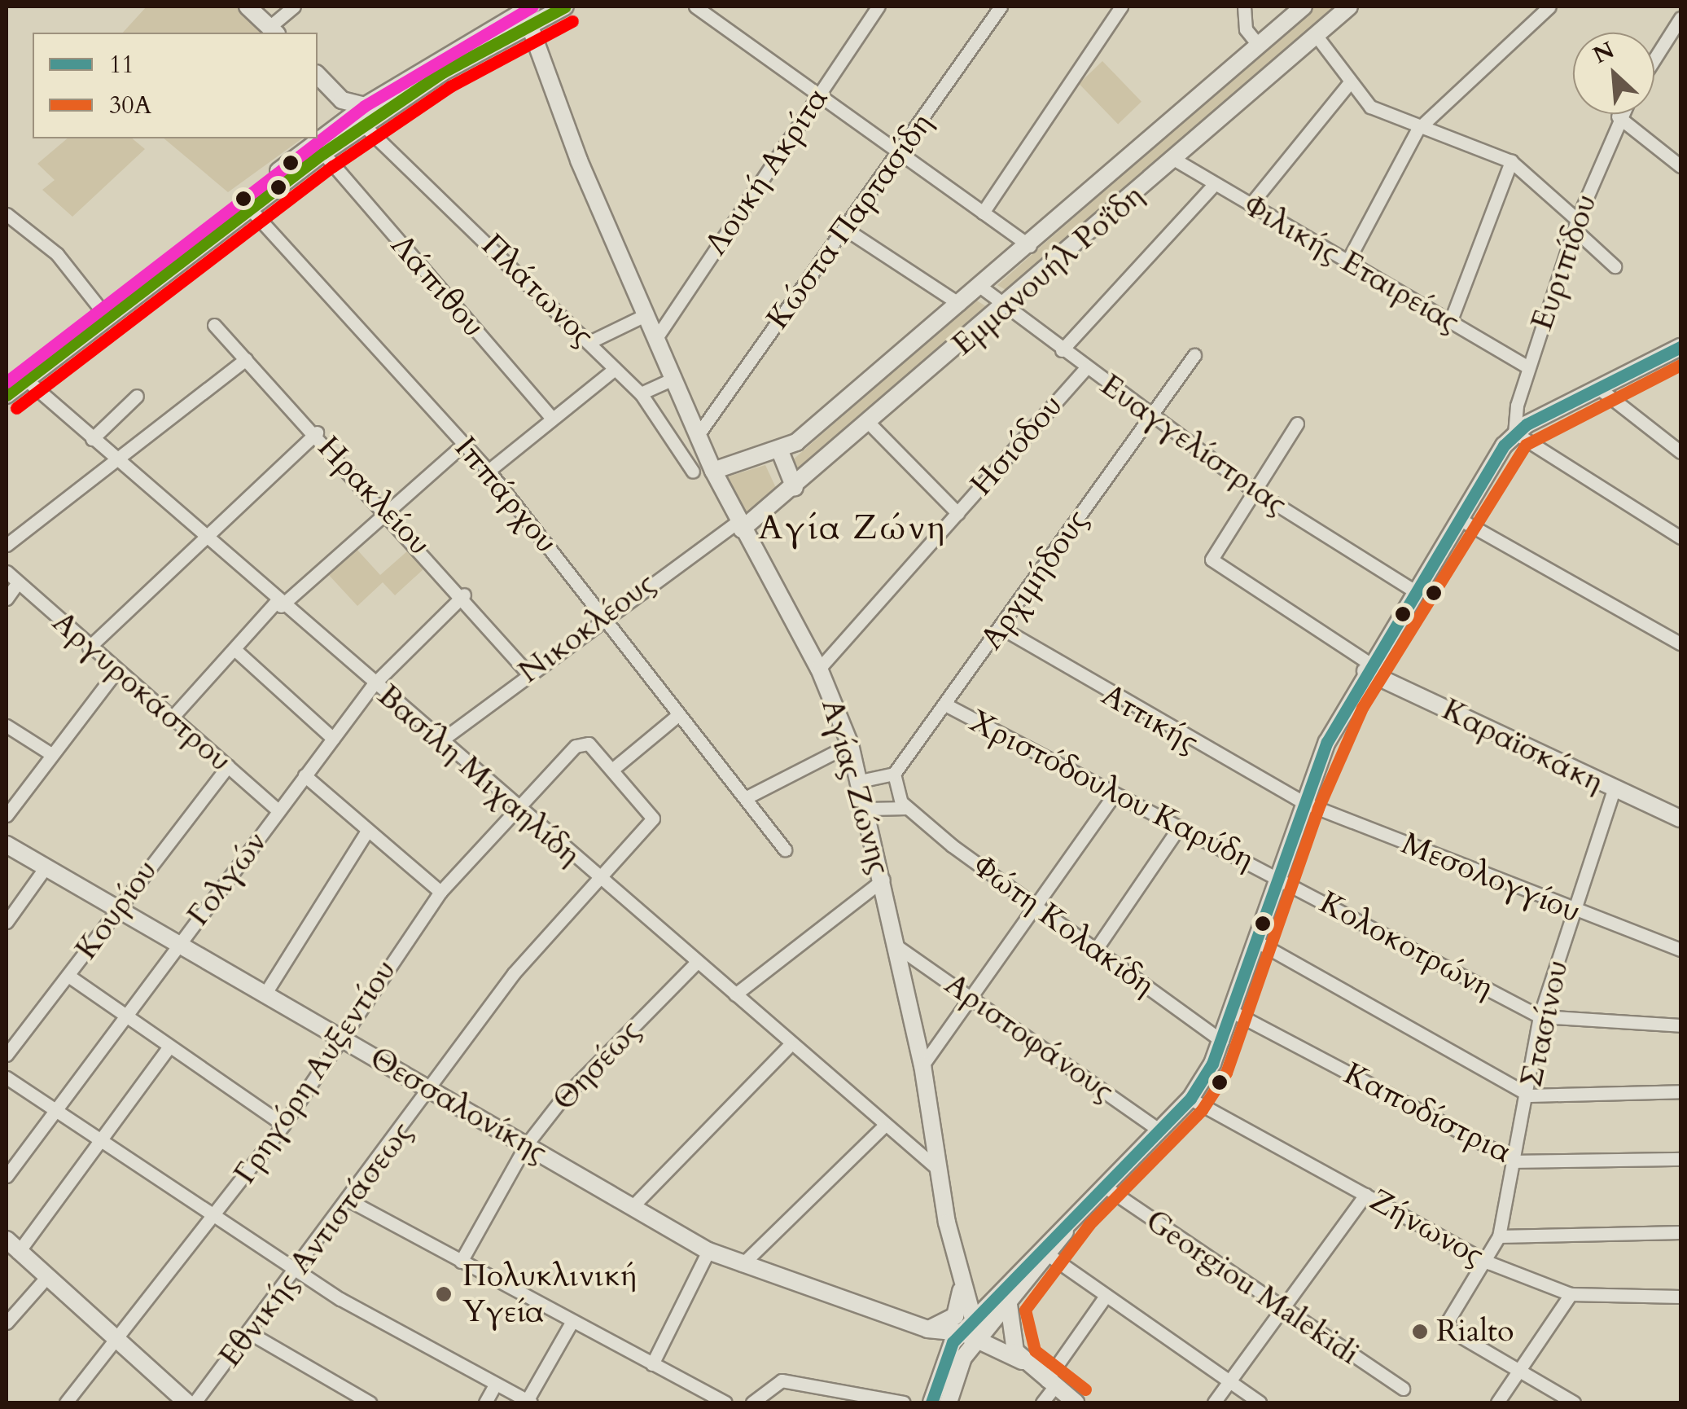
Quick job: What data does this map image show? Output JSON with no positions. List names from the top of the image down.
{
  "streets": {
    "main road": [
      "Εμμανουήλ Ροΐδη",
      "Καραϊσκάκη",
      "Αγίας Ζώνης",
      "Θεσσαλονίκης"
    ],
    "street": [
      "Λουκή Ακρίτα",
      "Κώστα Παρτασίδη",
      "Ευριπίδου",
      "Φιλικής Εταιρείας",
      "Λάπιθου",
      "Πλάτωνος",
      "Ευαγγελίστριας",
      "Ησιόδου",
      "Ιππάρχου",
      "Ηρακλείου",
      "Αρχιμήδους",
      "Νικοκλέους",
      "Αργυροκάστρου",
      "Αττικής",
      "Βασίλη Μιχαηλίδη",
      "Χριστόδουλου Καρύδη",
      "Μεσολογγίου",
      "Γολγών",
      "Κουρίου",
      "Φώτη Κολακίδη",
      "Κολοκοτρώνη",
      "Στασίνου",
      "Αριστοφάνους",
      "Θησέως",
      "Γρηγόρη Αυξεντίου",
      "Καποδίστρια",
      "Ζήνωνος",
      "Εθνικής Αντιστάσεως",
      "Georgiou Malekidi"
    ]
  },
  "crossings": [
    ["Λουκή Ακρίτα", "Αγίας Ζώνης"],
    ["Κώστα Παρτασίδη", "Αγίας Ζώνης"],
    ["Ευριπίδου", "Φιλικής Εταιρείας"],
    ["Φιλικής Εταιρείας", "Εμμανουήλ Ροΐδη"],
    ["Εμμανουήλ Ροΐδη", "Ευαγγελίστριας"],
    ["Εμμανουήλ Ροΐδη", "Νικοκλέους"],
    ["Εμμανουήλ Ροΐδη", "Αγίας Ζώνης"],
    ["Ευαγγελίστριας", "Ησιόδου"],
    ["Ευαγγελίστριας", "Αρχιμήδους"],
    ["Ησιόδου", "Αγίας Ζώνης"],
    ["Ιππάρχου", "Νικοκλέους"],
    ["Ηρακλείου", "Νικοκλέους"],
    ["Ηρακλείου", "Γολγών"],
    ["Αρχιμήδους", "Αττικής"],
    ["Αρχιμήδους", "Χριστόδουλου Καρύδη"],
    ["Νικοκλέους", "Βασίλη Μιχαηλίδη"],
    ["Νικοκλέους", "Αγίας Ζώνης"],
    ["Αργυροκάστρου", "Γολγών"],
    ["Αργυροκάστρου", "Κουρίου"],
    ["Αττικής", "Μεσολογγίου"],
    ["Καραϊσκάκη", "Στασίνου"],
    ["Βασίλη Μιχαηλίδη", "Αγίας Ζώνης"],
    ["Βασίλη Μιχαηλίδη", "Γολγών"],
    ["Βασίλη Μιχαηλίδη", "Θησέως"],
    ["Βασίλη Μιχαηλίδη", "Γρηγόρη Αυξεντίου"],
    ["Βασίλη Μιχαηλίδη", "Εθνικής Αντιστάσεως"],
    ["Αγίας Ζώνης", "Αριστοφάνους"],
    ["Αγίας Ζώνης", "Θεσσαλονίκης"],
    ["Χριστόδουλου Καρύδη", "Κολοκοτρώνη"],
    ["Μεσολογγίου", "Στασίνου"],
    ["Γολγών", "Θεσσαλονίκης"],
    ["Κουρίου", "Θεσσαλονίκης"],
    ["Κολοκοτρώνη", "Στασίνου"],
    ["Στασίνου", "Καποδίστρια"],
    ["Στασίνου", "Ζήνωνος"],
    ["Θησέως", "Θεσσαλονίκης"],
    ["Γρηγόρη Αυξεντίου", "Θεσσαλονίκης"],
    ["Γρηγόρη Αυξεντίου", "Εθνικής Αντιστάσεως"],
    ["Θεσσαλονίκης", "Εθνικής Αντιστάσεως"]
  ],
  "districts": ["Αγία Ζώνη"],
  "places": ["Πολυκλινική Υγεία", "Rialto"],
  "lines": ["transit line 11", "transit line 30A"],
  "legend": ["11", "30A"],
  "north": "top left"
}
